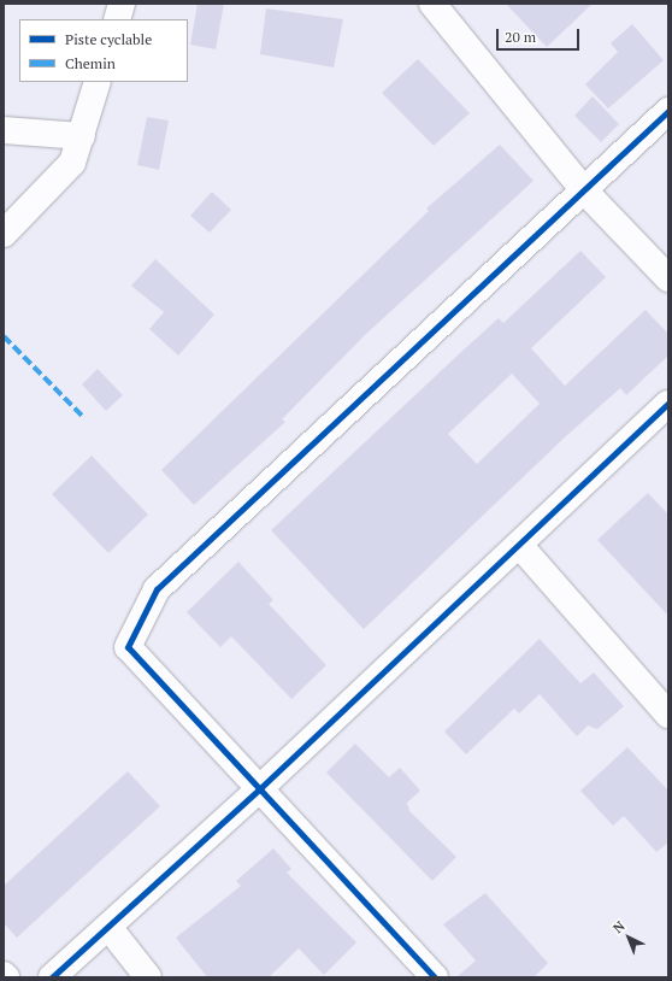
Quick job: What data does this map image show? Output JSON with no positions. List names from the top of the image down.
{
  "legend": ["Piste cyclable", "Chemin"],
  "scale_bar": "20 m",
  "north": "top left"
}
